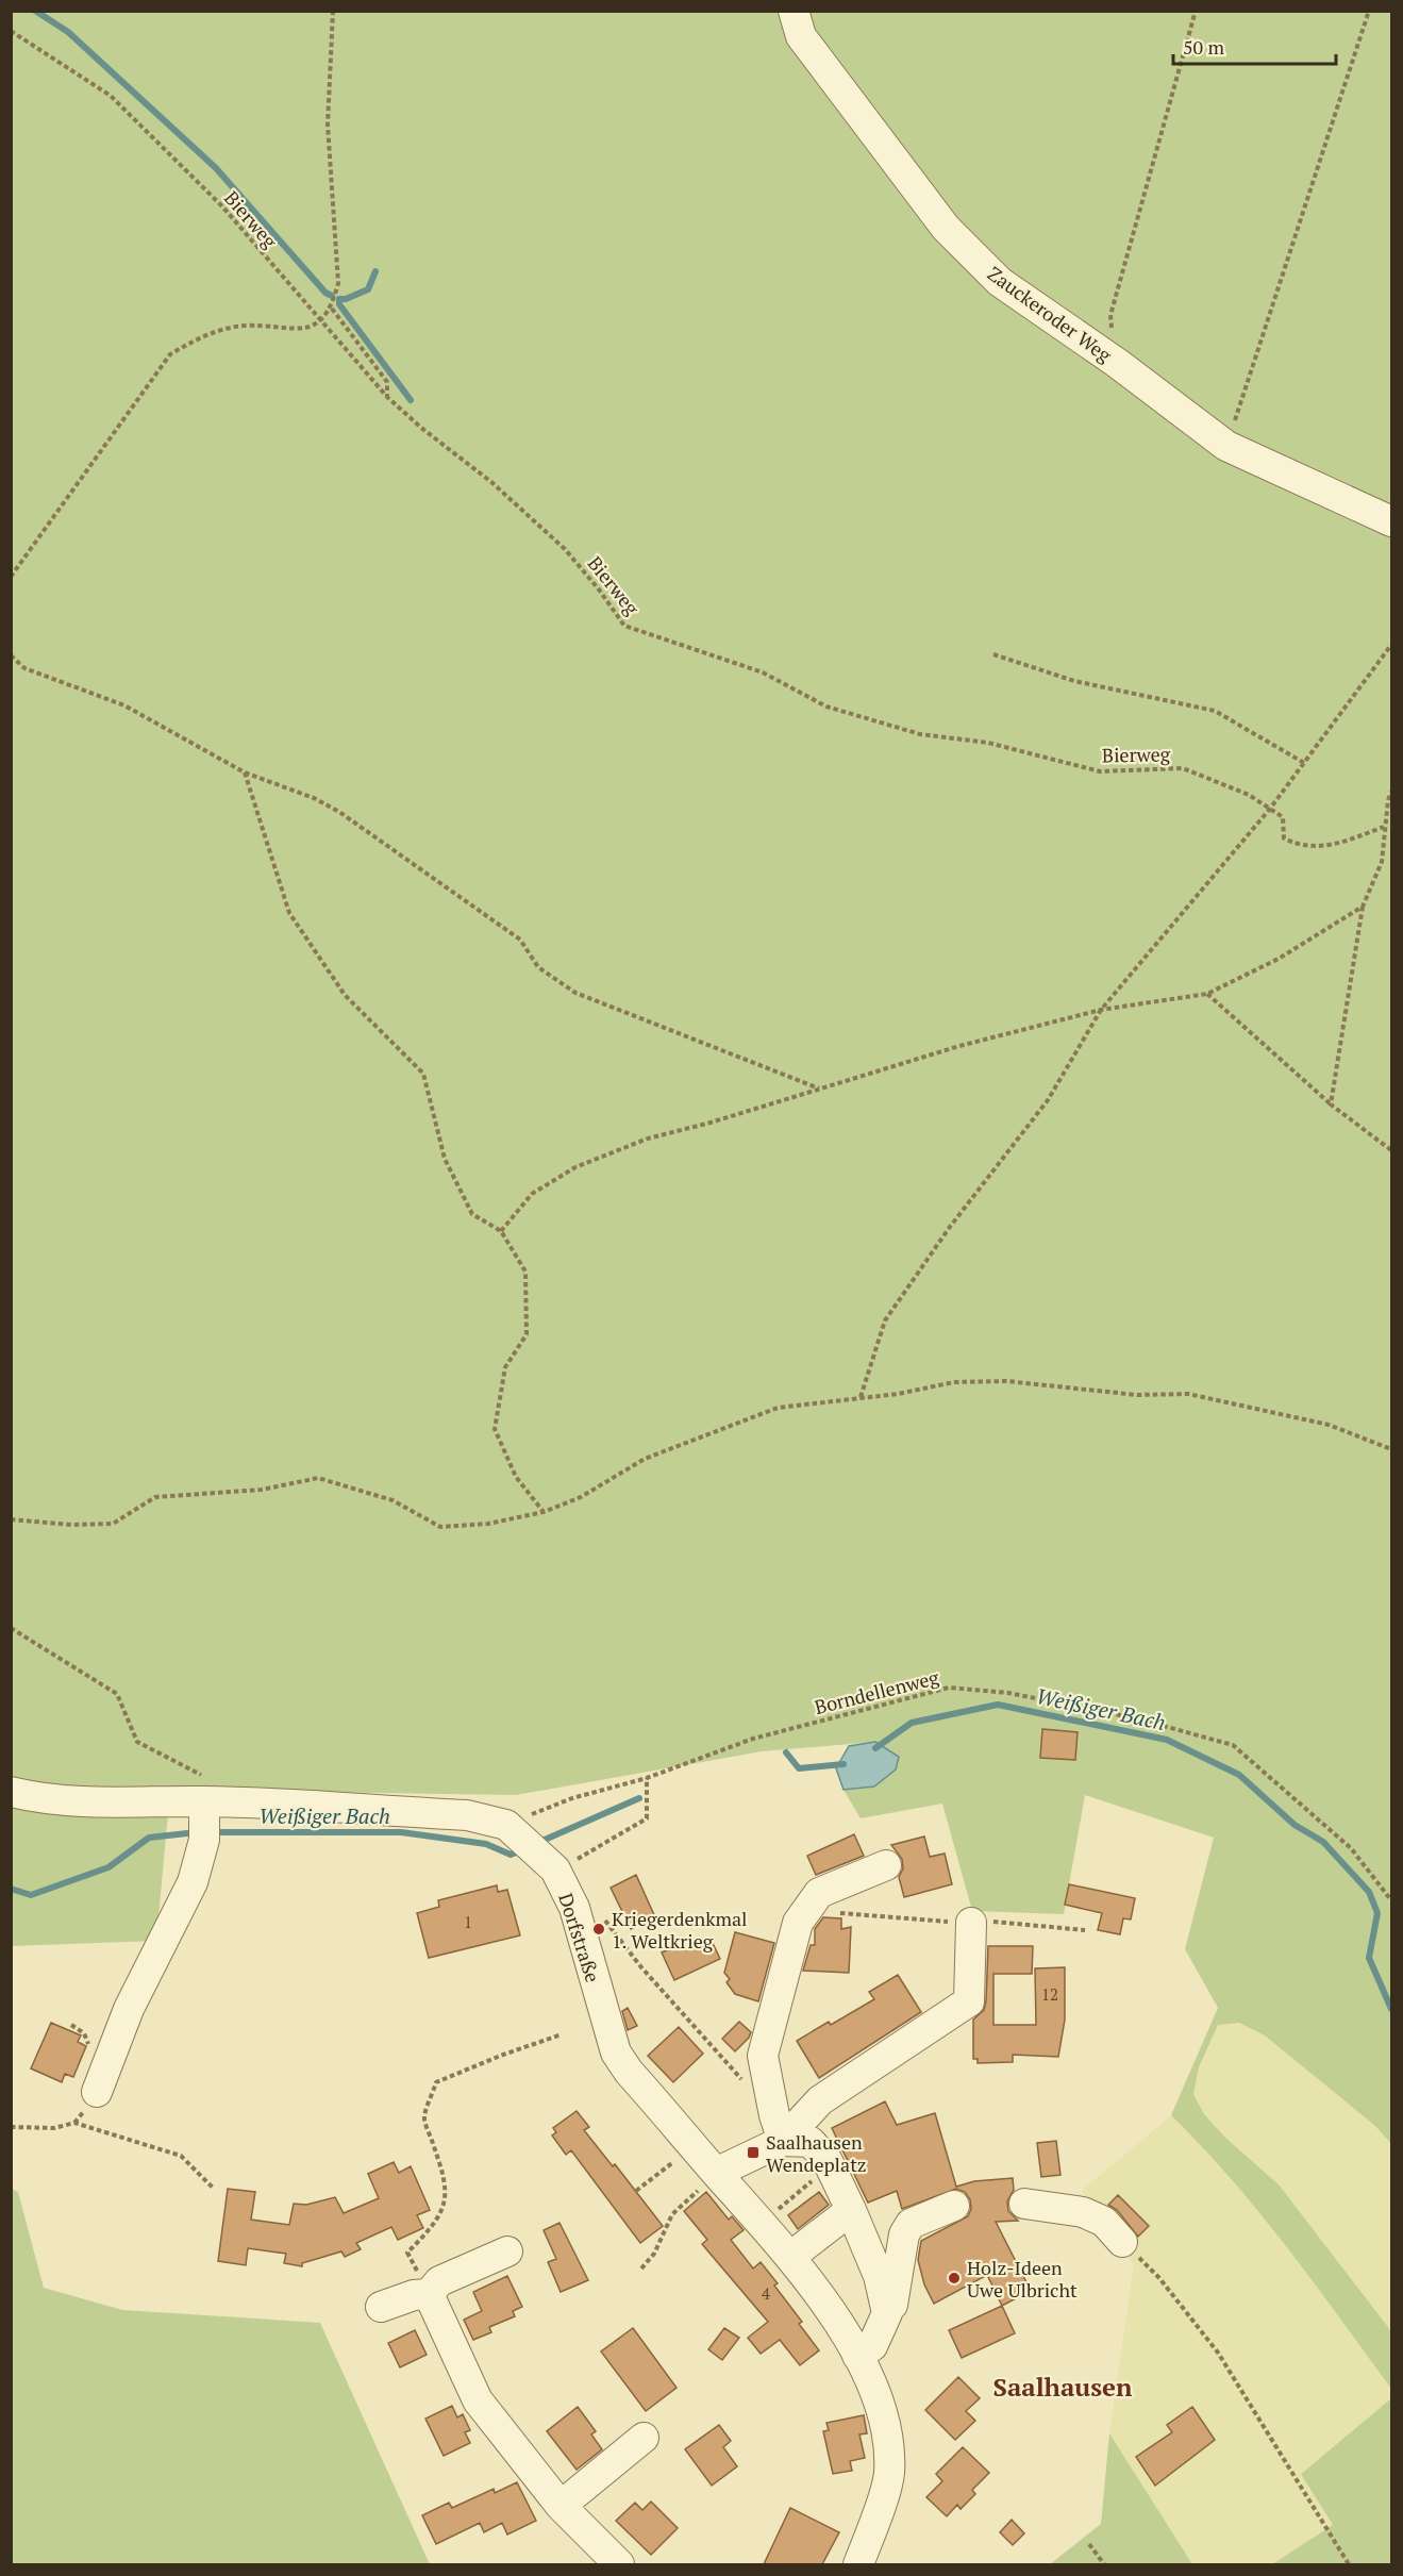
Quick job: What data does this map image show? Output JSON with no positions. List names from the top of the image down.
{
  "streets": {
    "street": ["Zauckeroder Weg", "Dorfstraße"],
    "path": ["Bierweg", "Borndellenweg"]
  },
  "crossings": [
    ["Borndellenweg", "Dorfstraße"]
  ],
  "districts": ["Saalhausen"],
  "water": ["Weißiger Bach"],
  "places": {
    "other": ["Kriegerdenkmal 1. Weltkrieg", "Holz-Ideen Uwe Ulbricht"],
    "transit": ["Saalhausen Wendeplatz"]
  },
  "house_numbers": ["1", "12", "4"],
  "scale_bar": "50 m"
}
